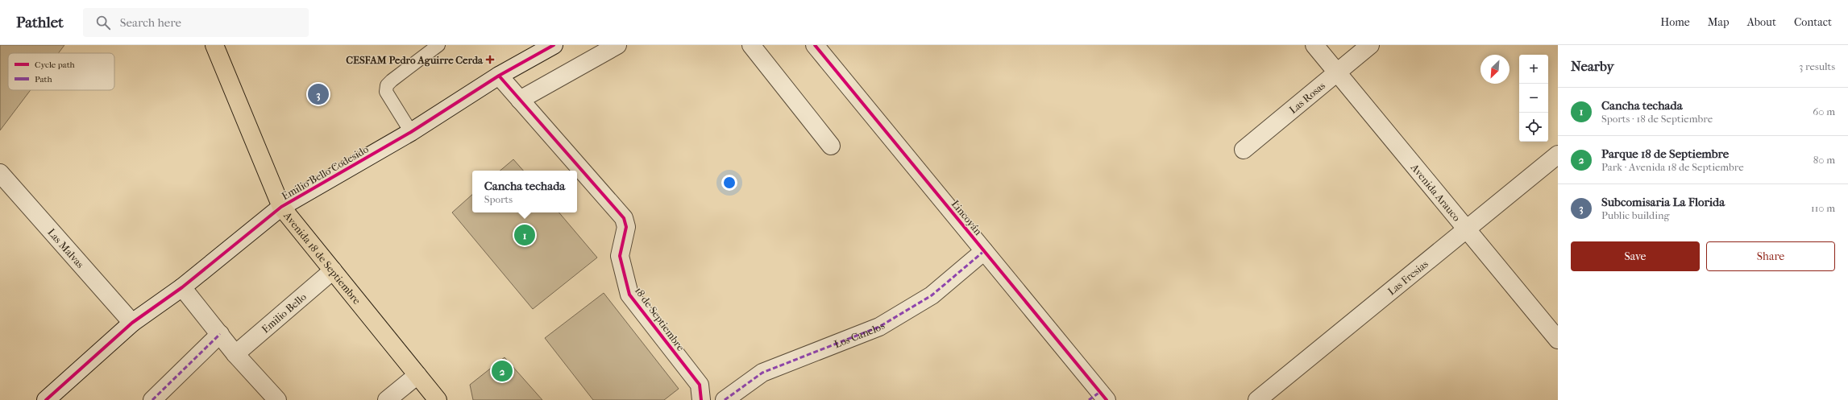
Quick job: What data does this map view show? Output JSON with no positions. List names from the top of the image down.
{
  "streets": {
    "main road": ["Avenida 18 de Septiembre"],
    "street": [
      "Las Rosas",
      "Emilio Bello Codesido",
      "Avenida Arauco",
      "Lincoyán",
      "Las Malvas",
      "Las Fresias",
      "Emilio Bello",
      "18 de Septiembre",
      "Los Canelos"
    ]
  },
  "crossings": [
    ["Las Rosas", "Avenida Arauco"],
    ["Emilio Bello Codesido", "Las Malvas"],
    ["Emilio Bello Codesido", "Avenida 18 de Septiembre"],
    ["Emilio Bello Codesido", "18 de Septiembre"],
    ["Avenida Arauco", "Las Fresias"],
    ["Lincoyán", "Los Canelos"],
    ["Avenida 18 de Septiembre", "Emilio Bello"]
  ],
  "places": {
    "health": ["CESFAM Pedro Aguirre Cerda"]
  },
  "legend": ["Cycle path", "Path"],
  "north": "bottom left",
  "page": {
    "header": "Pathlet",
    "search": "Search here",
    "nav": [
      "Home",
      "Map",
      "About",
      "Contact"
    ],
    "heading": ["Nearby", "3 results"],
    "map_buttons": ["+", "−"],
    "pins": ["3", "1", "2"],
    "list": [
      {
        "mark": "1",
        "name": "Cancha techada",
        "note": "Sports · 18 de Septiembre",
        "value": "60 m"
      },
      {
        "mark": "2",
        "name": "Parque 18 de Septiembre",
        "note": "Park · Avenida 18 de Septiembre",
        "value": "80 m"
      },
      {
        "mark": "3",
        "name": "Subcomisaria La Florida",
        "note": "Public building",
        "value": "110 m"
      }
    ],
    "popup": ["Cancha techada", "Sports"],
    "buttons": ["Save", "Share"]
  }
}
